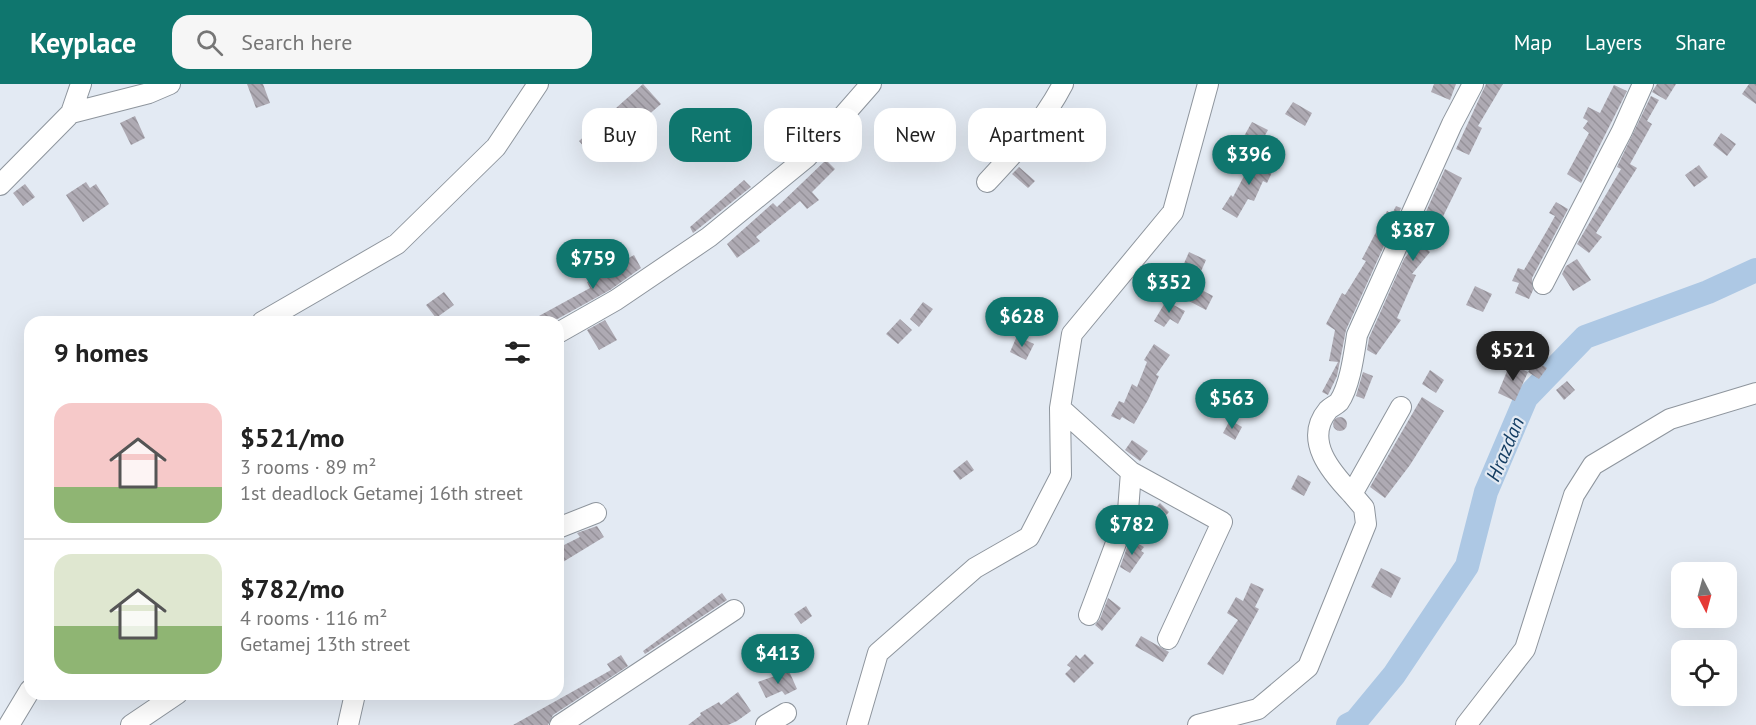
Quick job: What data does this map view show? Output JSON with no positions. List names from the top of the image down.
{
  "water": ["Hrazdan"],
  "north": "bottom",
  "page": {
    "header": "Keyplace",
    "search": "Search here",
    "nav": ["Map", "Layers", "Share"],
    "chip": [
      "Buy",
      "Rent",
      "Filters",
      "New",
      "Apartment"
    ],
    "price": [
      "$396",
      "$387",
      "$759",
      "$352",
      "$628",
      "$521",
      "$563",
      "$782",
      "$413"
    ],
    "heading": "9 homes",
    "list": [
      {
        "name": "$521/mo",
        "note": "3 rooms · 89 m² · 1st deadlock Getamej 16th street"
      },
      {
        "name": "$782/mo",
        "note": "4 rooms · 116 m² · Getamej 13th street"
      }
    ]
  }
}
